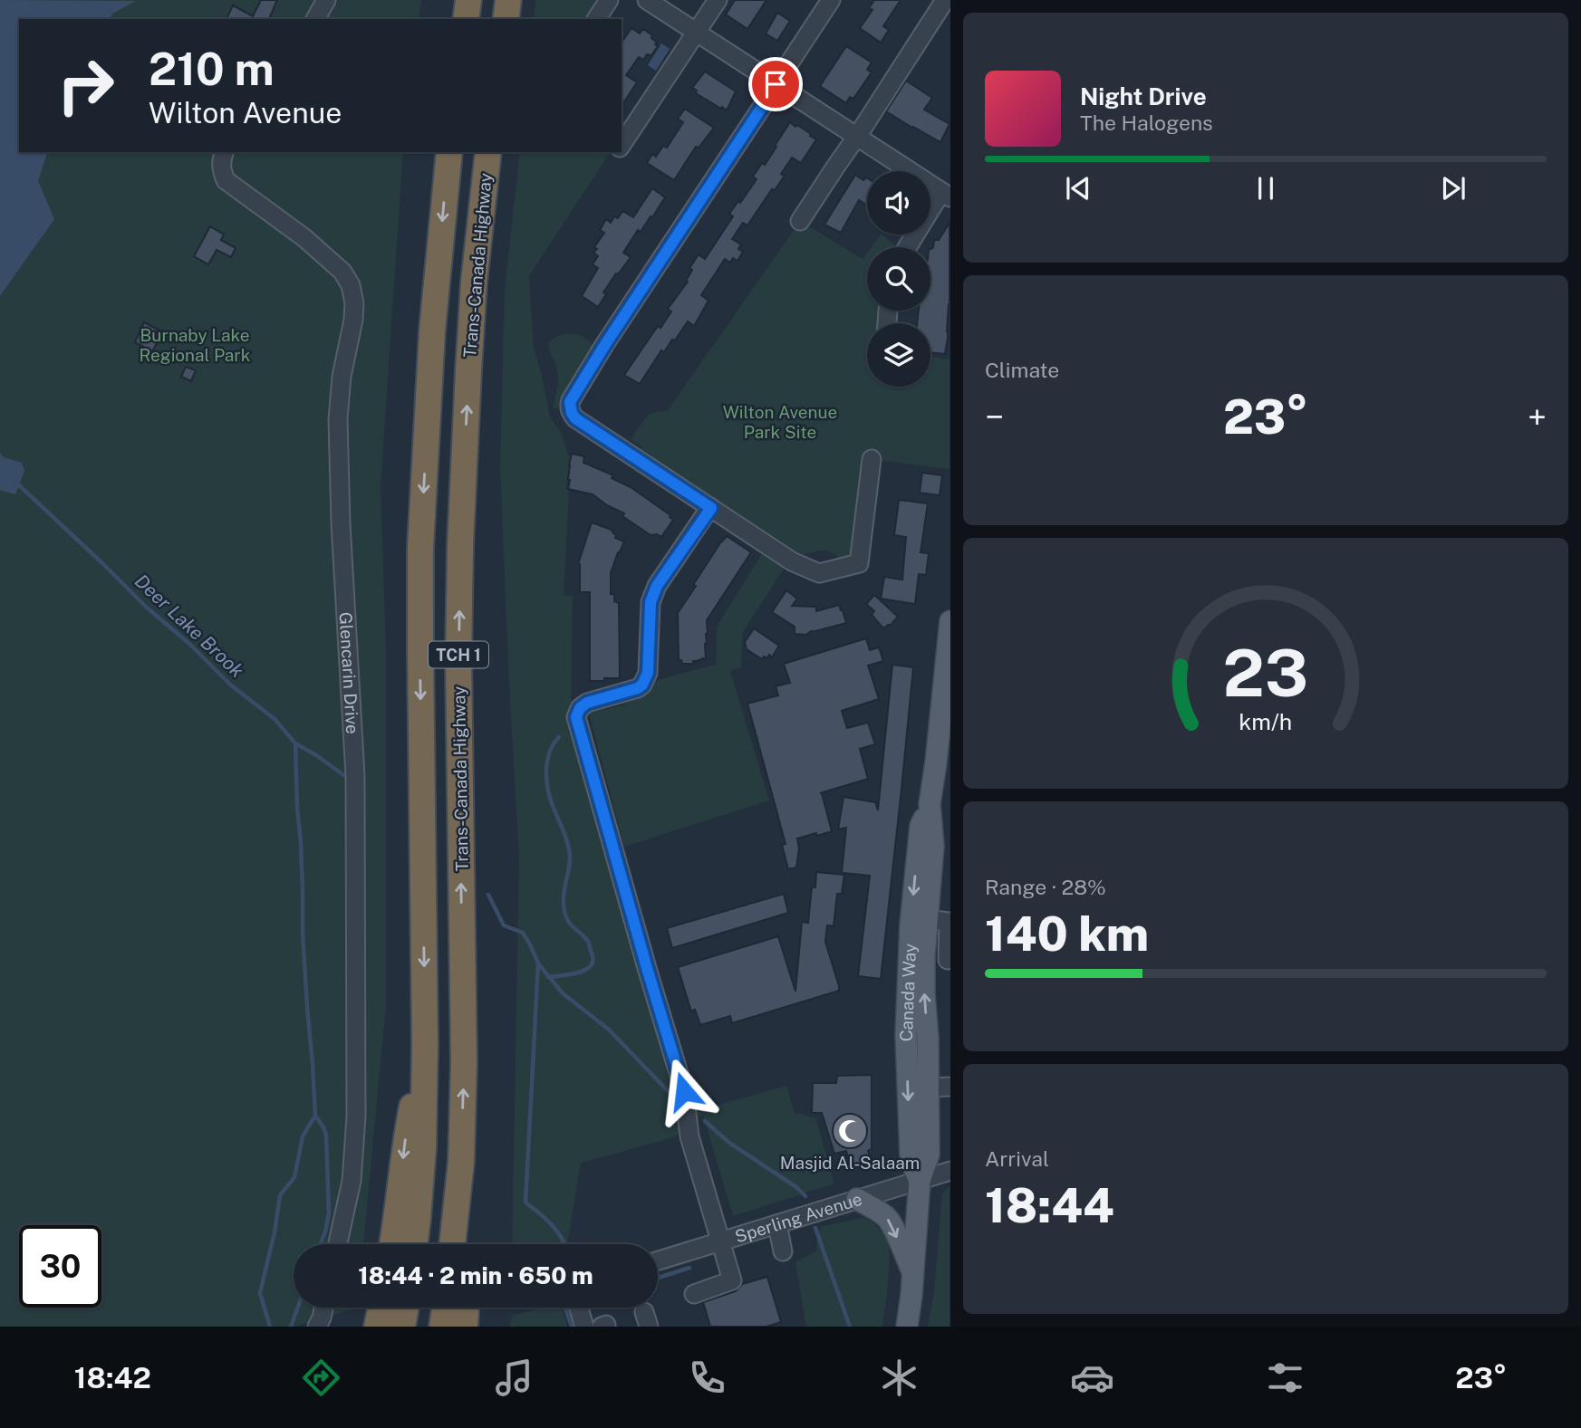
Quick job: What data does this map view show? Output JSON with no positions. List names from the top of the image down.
{
  "streets": {
    "highway": ["Trans-Canada Highway", "TCH 1"],
    "main road": ["Canada Way"],
    "street": ["Glencarin Drive", "Sperling Avenue"]
  },
  "crossings": [
    ["Canada Way", "Sperling Avenue"]
  ],
  "water": ["Deer Lake Brook"],
  "parks": ["Burnaby Lake Regional Park", "Wilton Avenue Park Site"],
  "places": {
    "mosque": ["Masjid Al-Salaam"]
  },
  "page": {
    "turn": ["210 m", "Wilton Avenue"],
    "song": ["Night Drive", "The Halogens"],
    "tile": [
      "Climate",
      ["Range · 28%", "140 km"],
      ["Arrival", "18:44"]
    ],
    "heat": ["−", "23°", "+"],
    "limit": "30",
    "trip": "18:44 · 2 min · 650 m",
    "tabs": ["18:42", "23°"],
    "gauge": ["23", "km/h"]
  }
}
